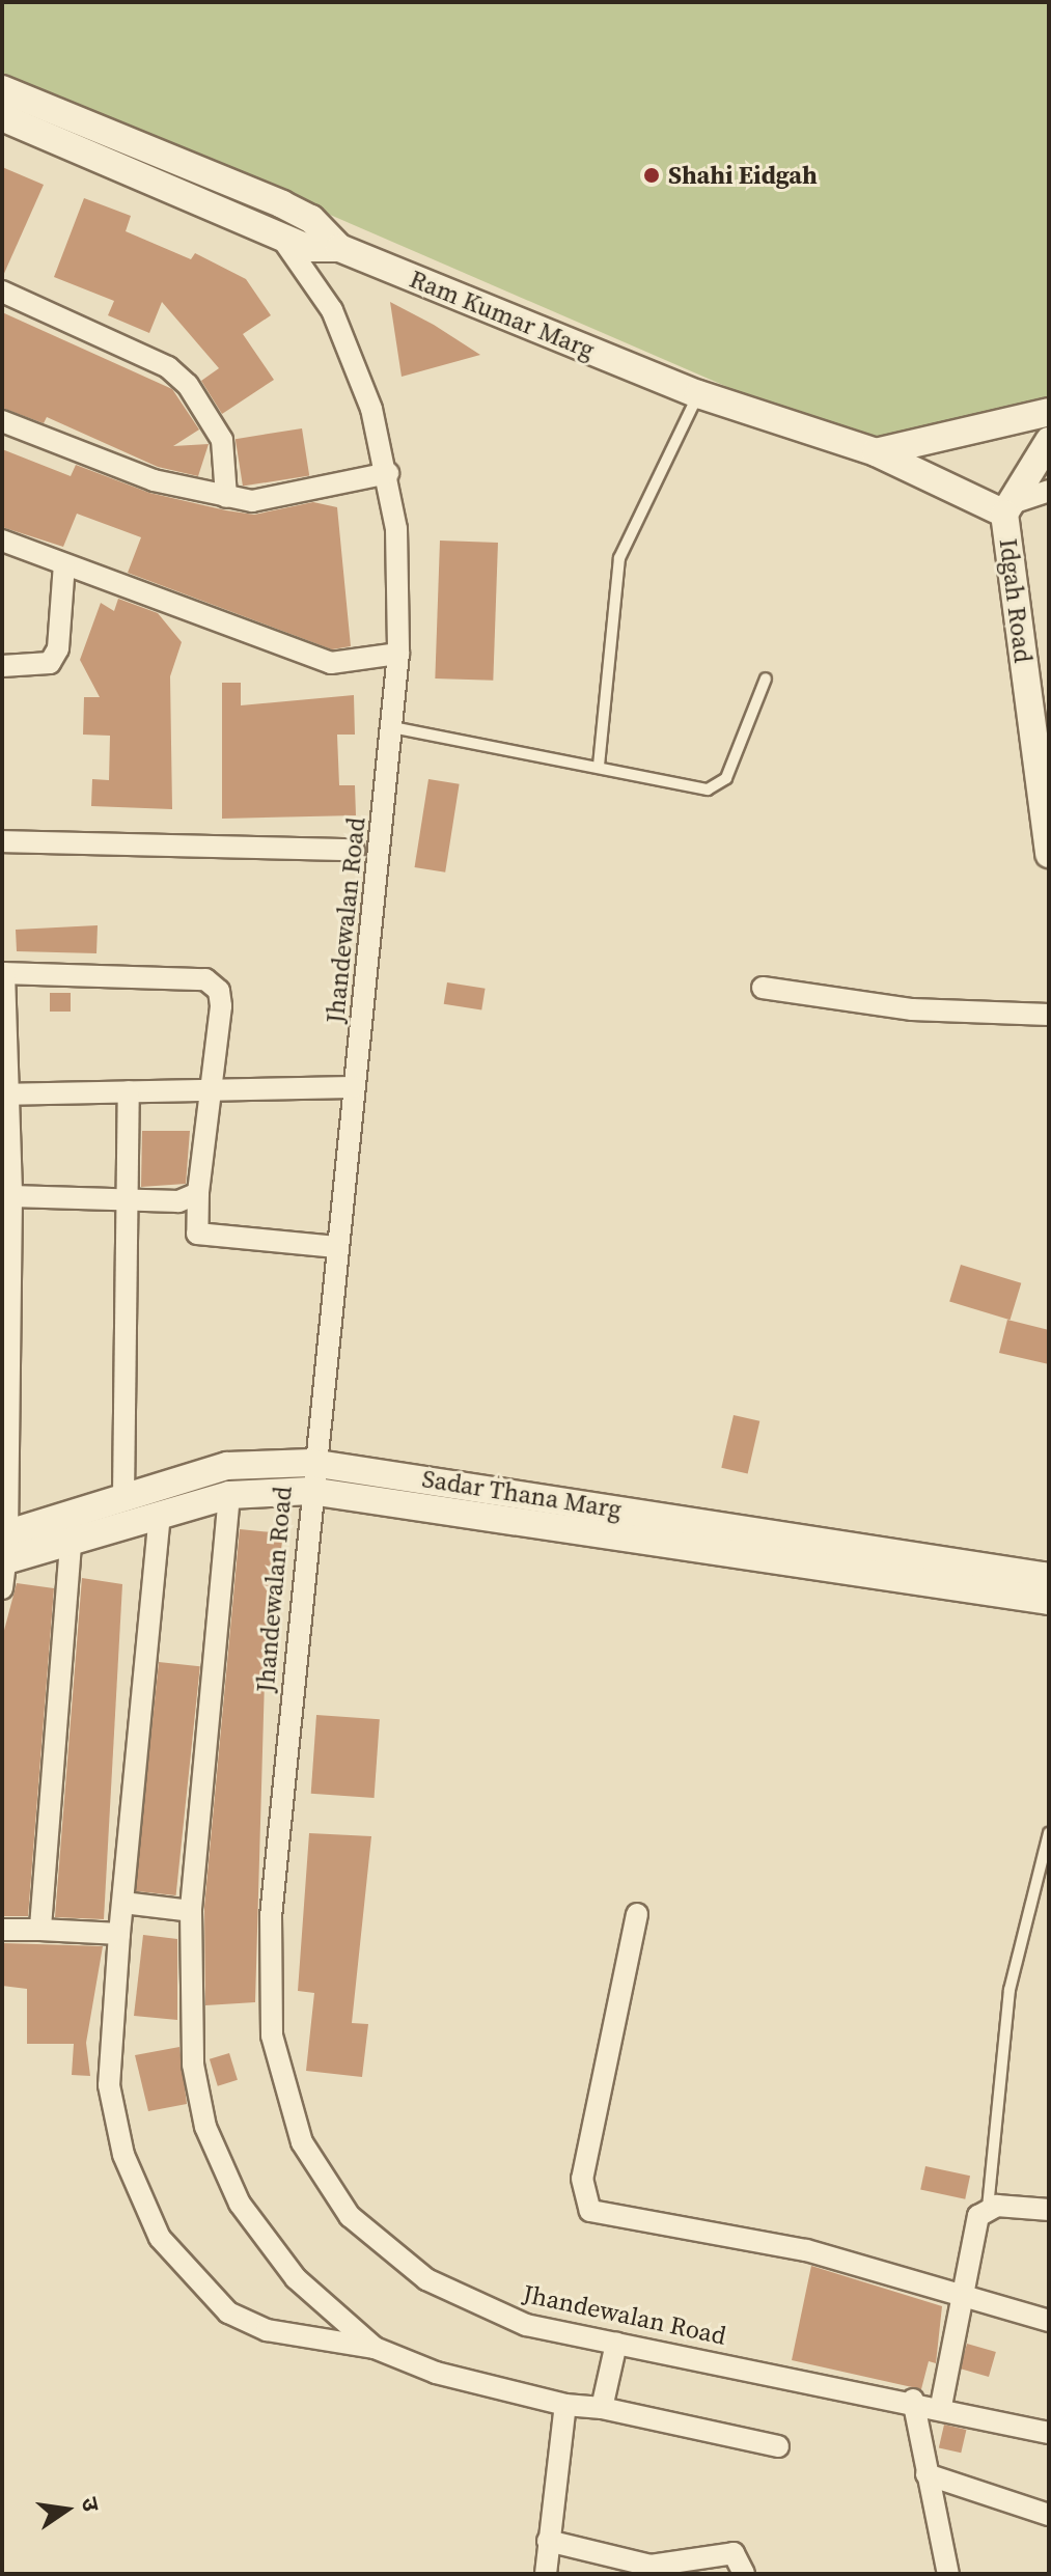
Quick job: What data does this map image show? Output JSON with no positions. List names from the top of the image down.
{
  "streets": {
    "street": [
      "Ram Kumar Marg",
      "Idgah Road",
      "Jhandewalan Road",
      "Sadar Thana Marg"
    ]
  },
  "crossings": [
    ["Ram Kumar Marg", "Idgah Road"],
    ["Ram Kumar Marg", "Jhandewalan Road"],
    ["Jhandewalan Road", "Sadar Thana Marg"]
  ],
  "places": ["Shahi Eidgah"],
  "north": "right"
}
